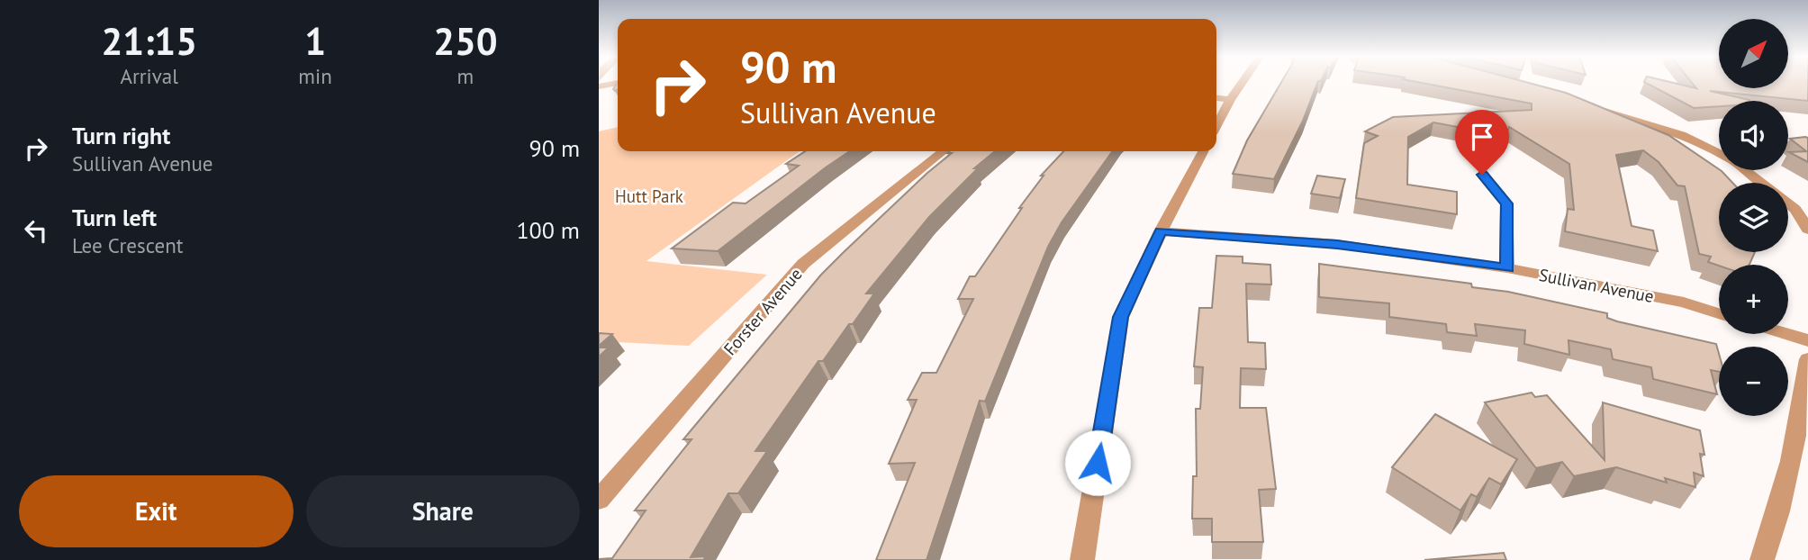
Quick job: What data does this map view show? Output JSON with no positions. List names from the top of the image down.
{
  "streets": {
    "street": ["Sullivan Avenue", "Forster Avenue"]
  },
  "parks": ["Hutt Park"],
  "north": "top right",
  "page": {
    "eta": [
      "21:15",
      "Arrival",
      "1",
      "min",
      "250",
      "m"
    ],
    "map_buttons": ["+", "−"],
    "turn": ["90 m", "Sullivan Avenue"],
    "list": [
      {
        "name": "Turn right",
        "note": "Sullivan Avenue",
        "value": "90 m"
      },
      {
        "name": "Turn left",
        "note": "Lee Crescent",
        "value": "100 m"
      }
    ],
    "buttons": ["Exit", "Share"]
  }
}
